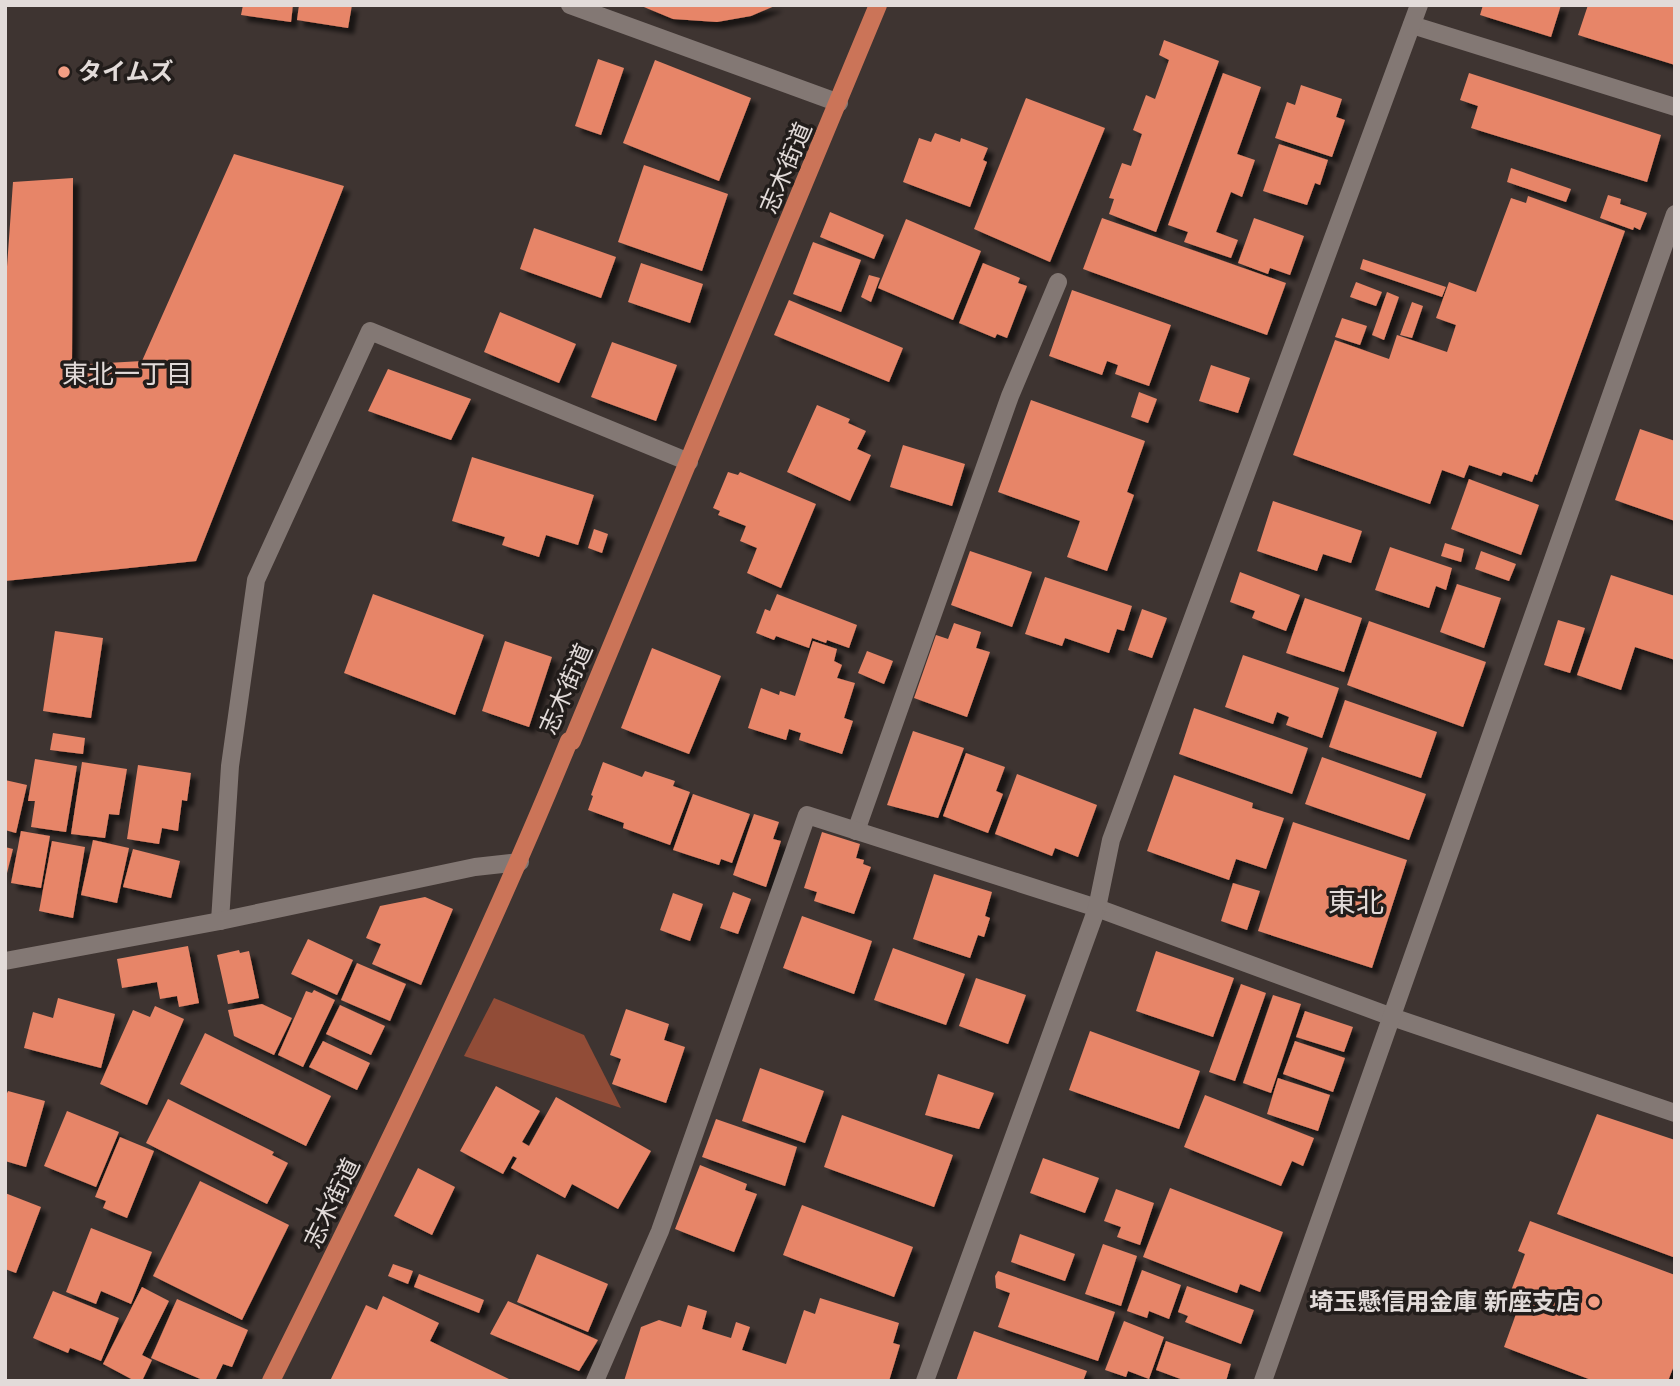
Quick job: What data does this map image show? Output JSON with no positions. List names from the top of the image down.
{
  "streets": {
    "main road": ["志木街道"]
  },
  "districts": ["東北一丁目", "東北"],
  "places": ["タイムズ", "埼玉懸信用金庫 新座支店"]
}
